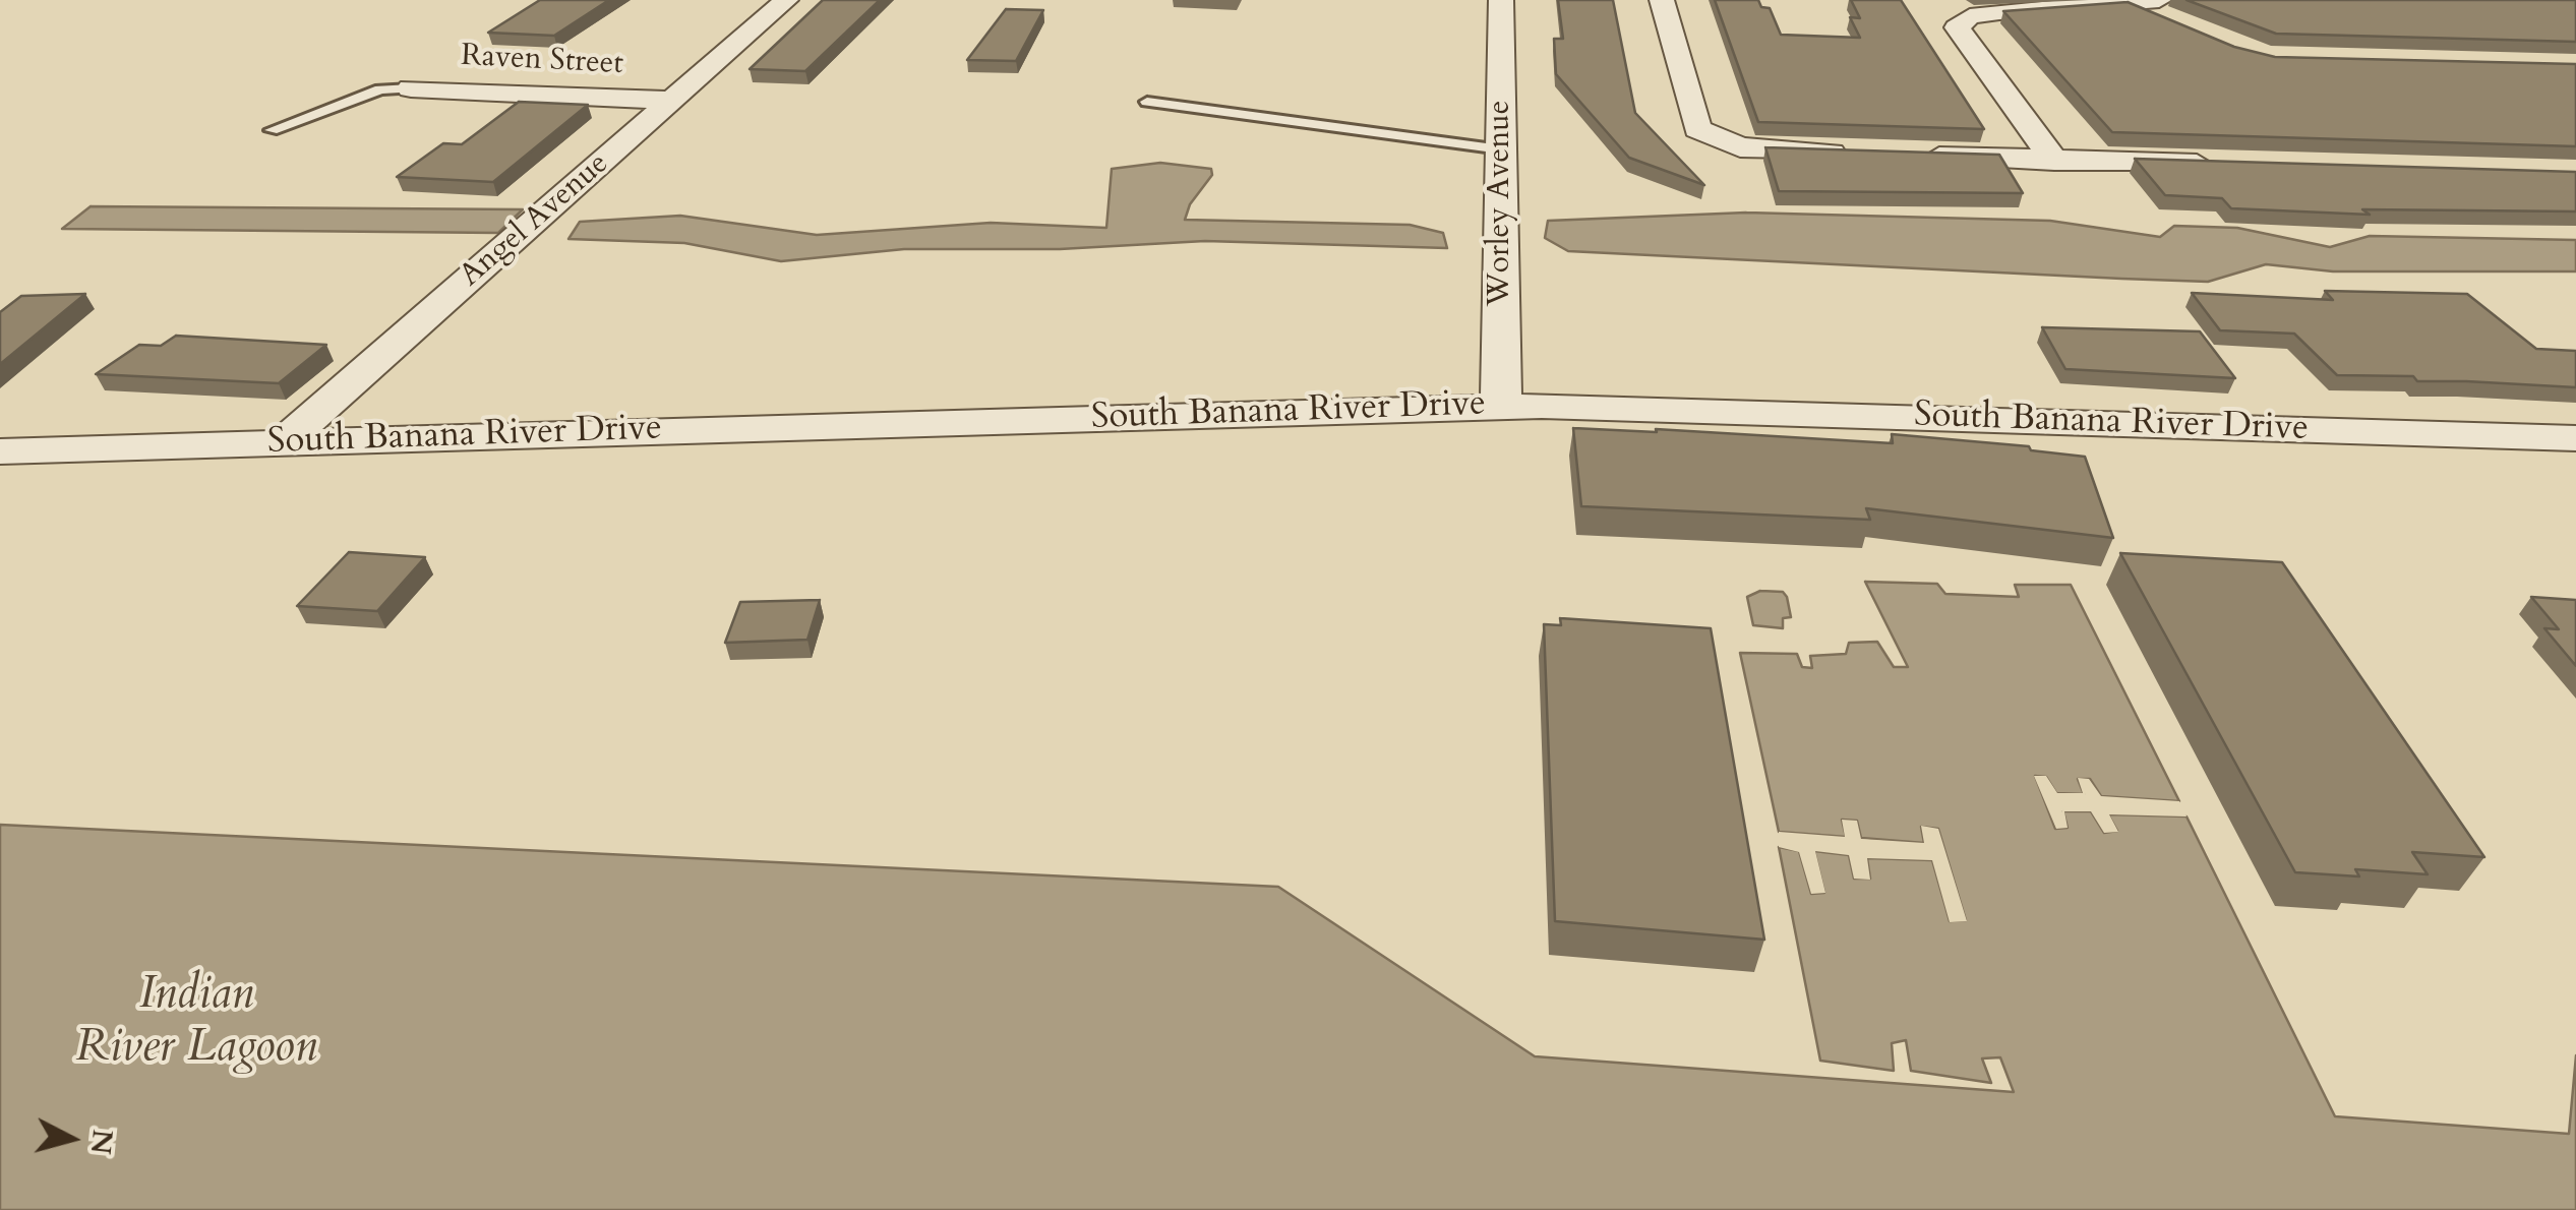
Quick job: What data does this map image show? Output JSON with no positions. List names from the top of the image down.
{
  "streets": {
    "street": [
      "Raven Street",
      "Worley Avenue",
      "Angel Avenue",
      "South Banana River Drive"
    ]
  },
  "crossings": [
    ["Raven Street", "Angel Avenue"],
    ["Worley Avenue", "South Banana River Drive"],
    ["Angel Avenue", "South Banana River Drive"]
  ],
  "water": ["Indian River Lagoon"],
  "north": "right"
}
